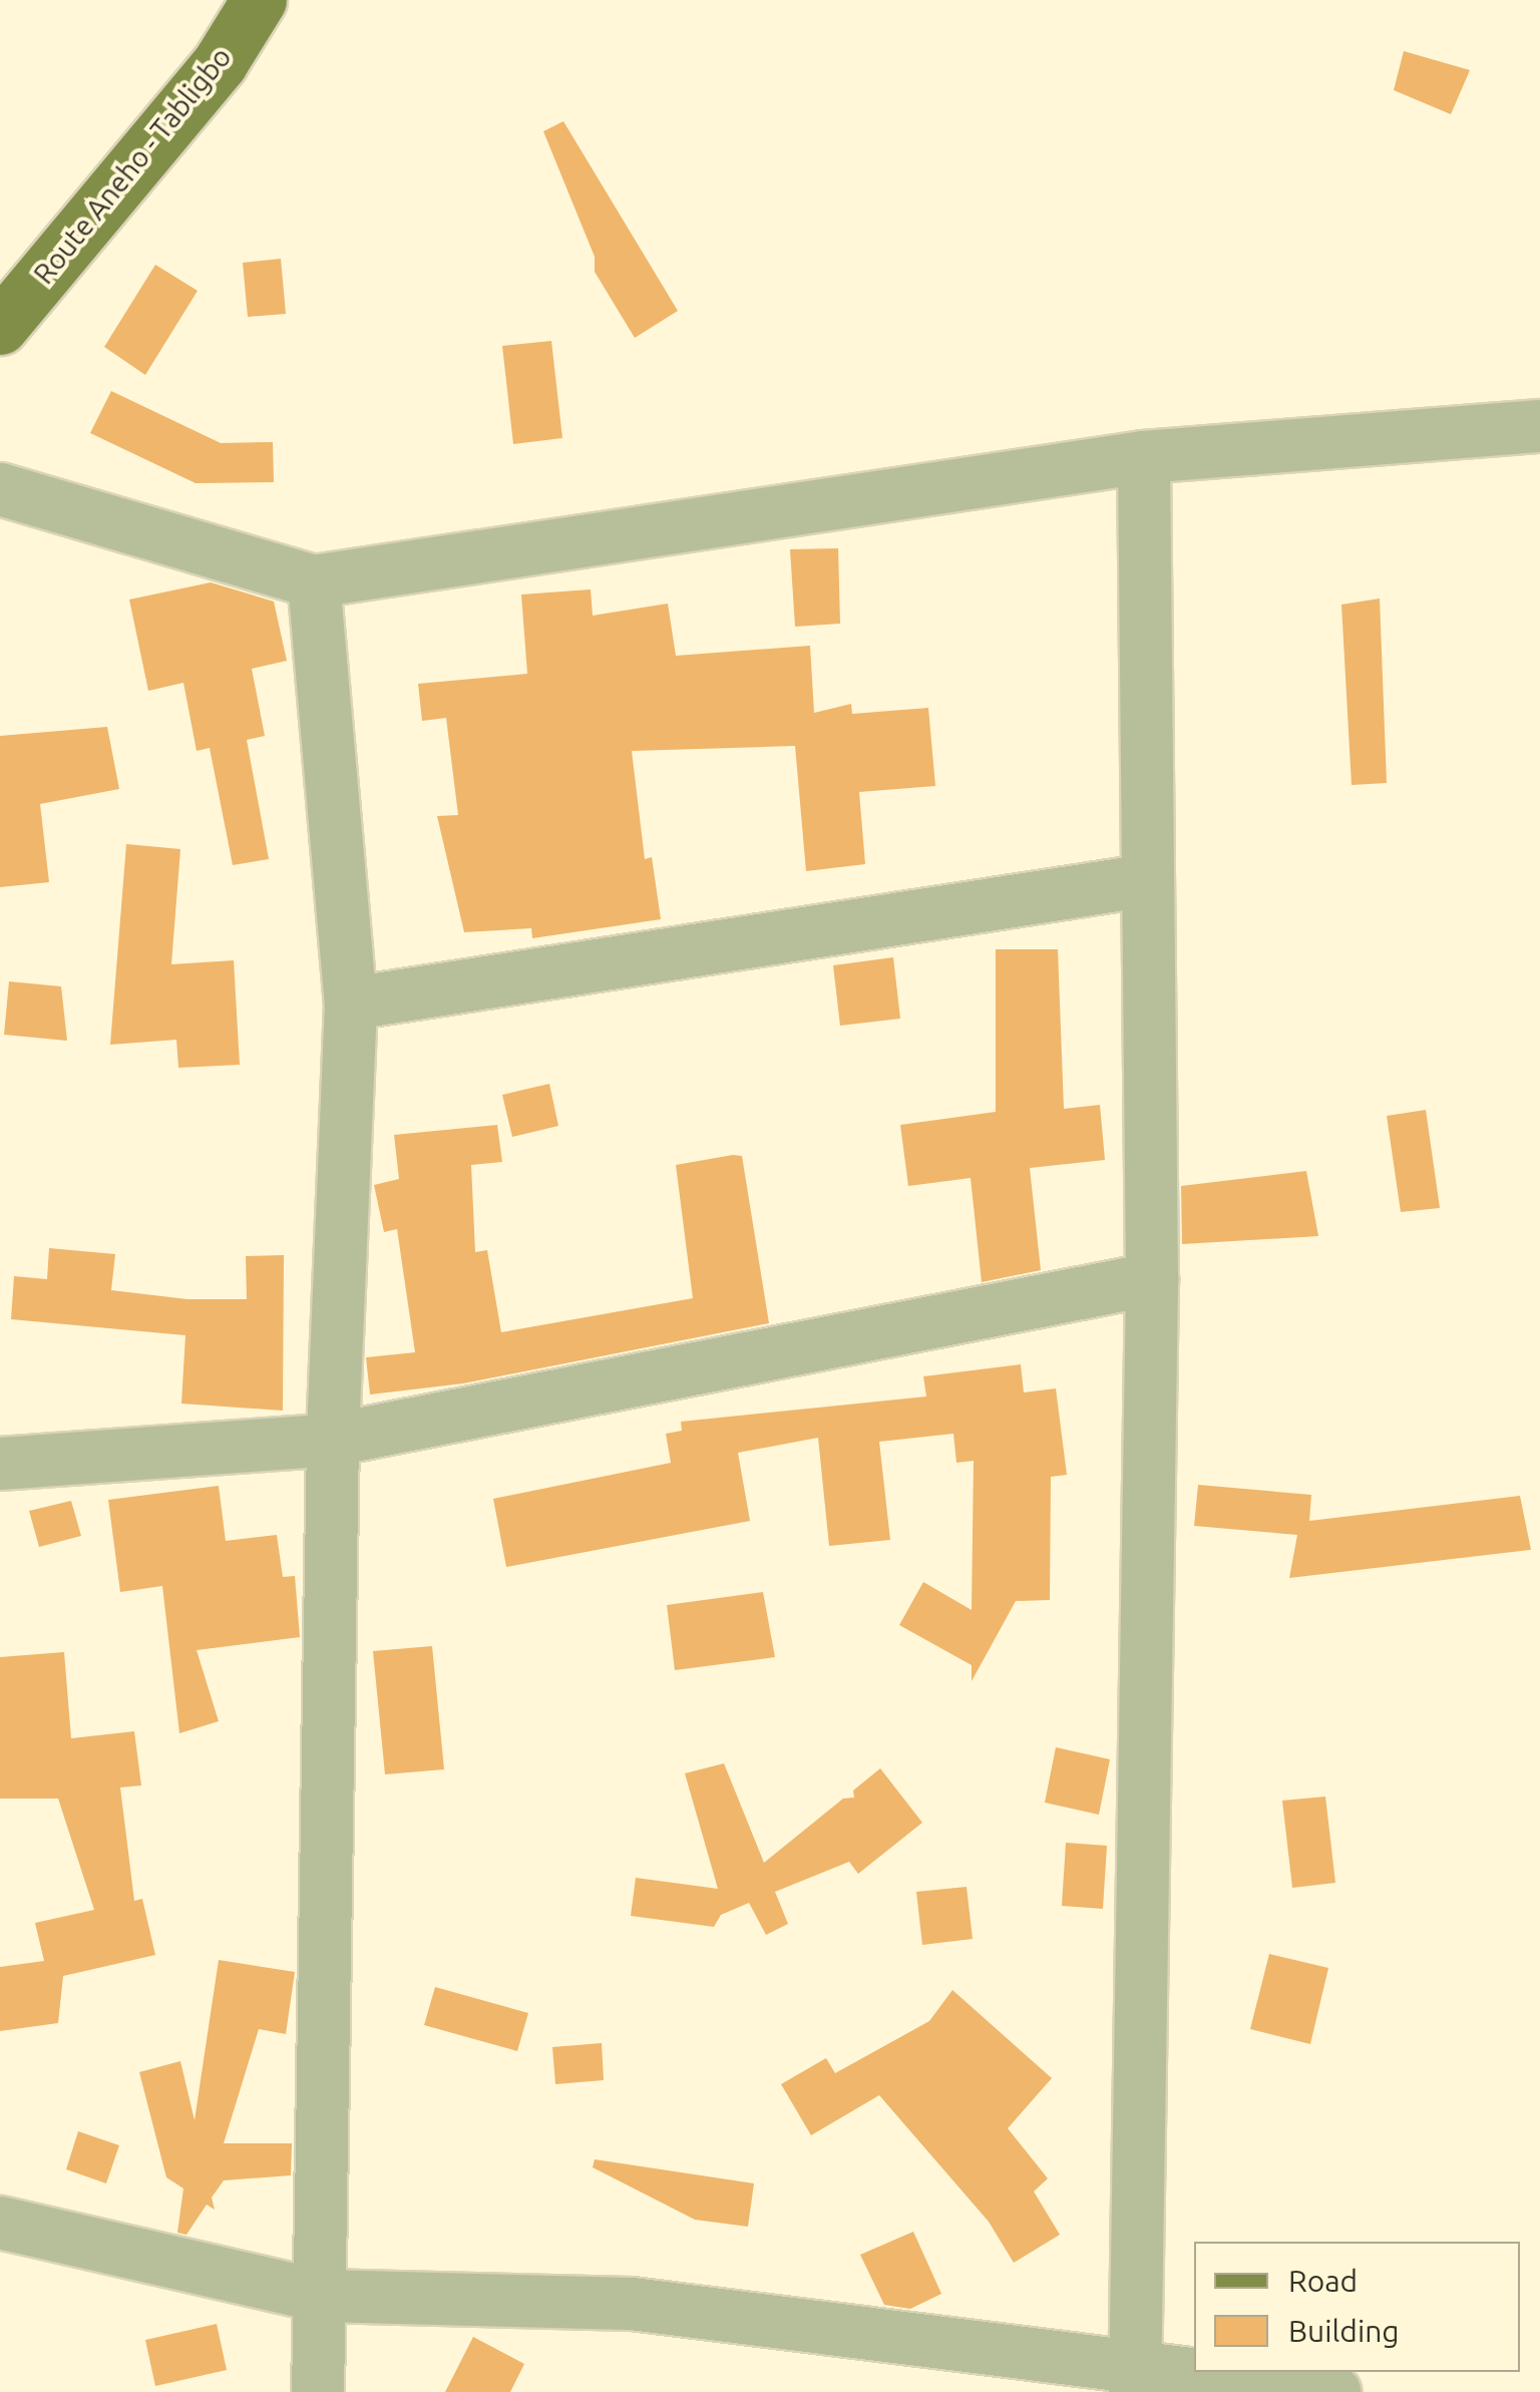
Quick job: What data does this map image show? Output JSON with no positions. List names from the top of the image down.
{
  "streets": {
    "main road": ["Route Aneho - Tabligbo"]
  },
  "legend": ["Road", "Building"]
}
